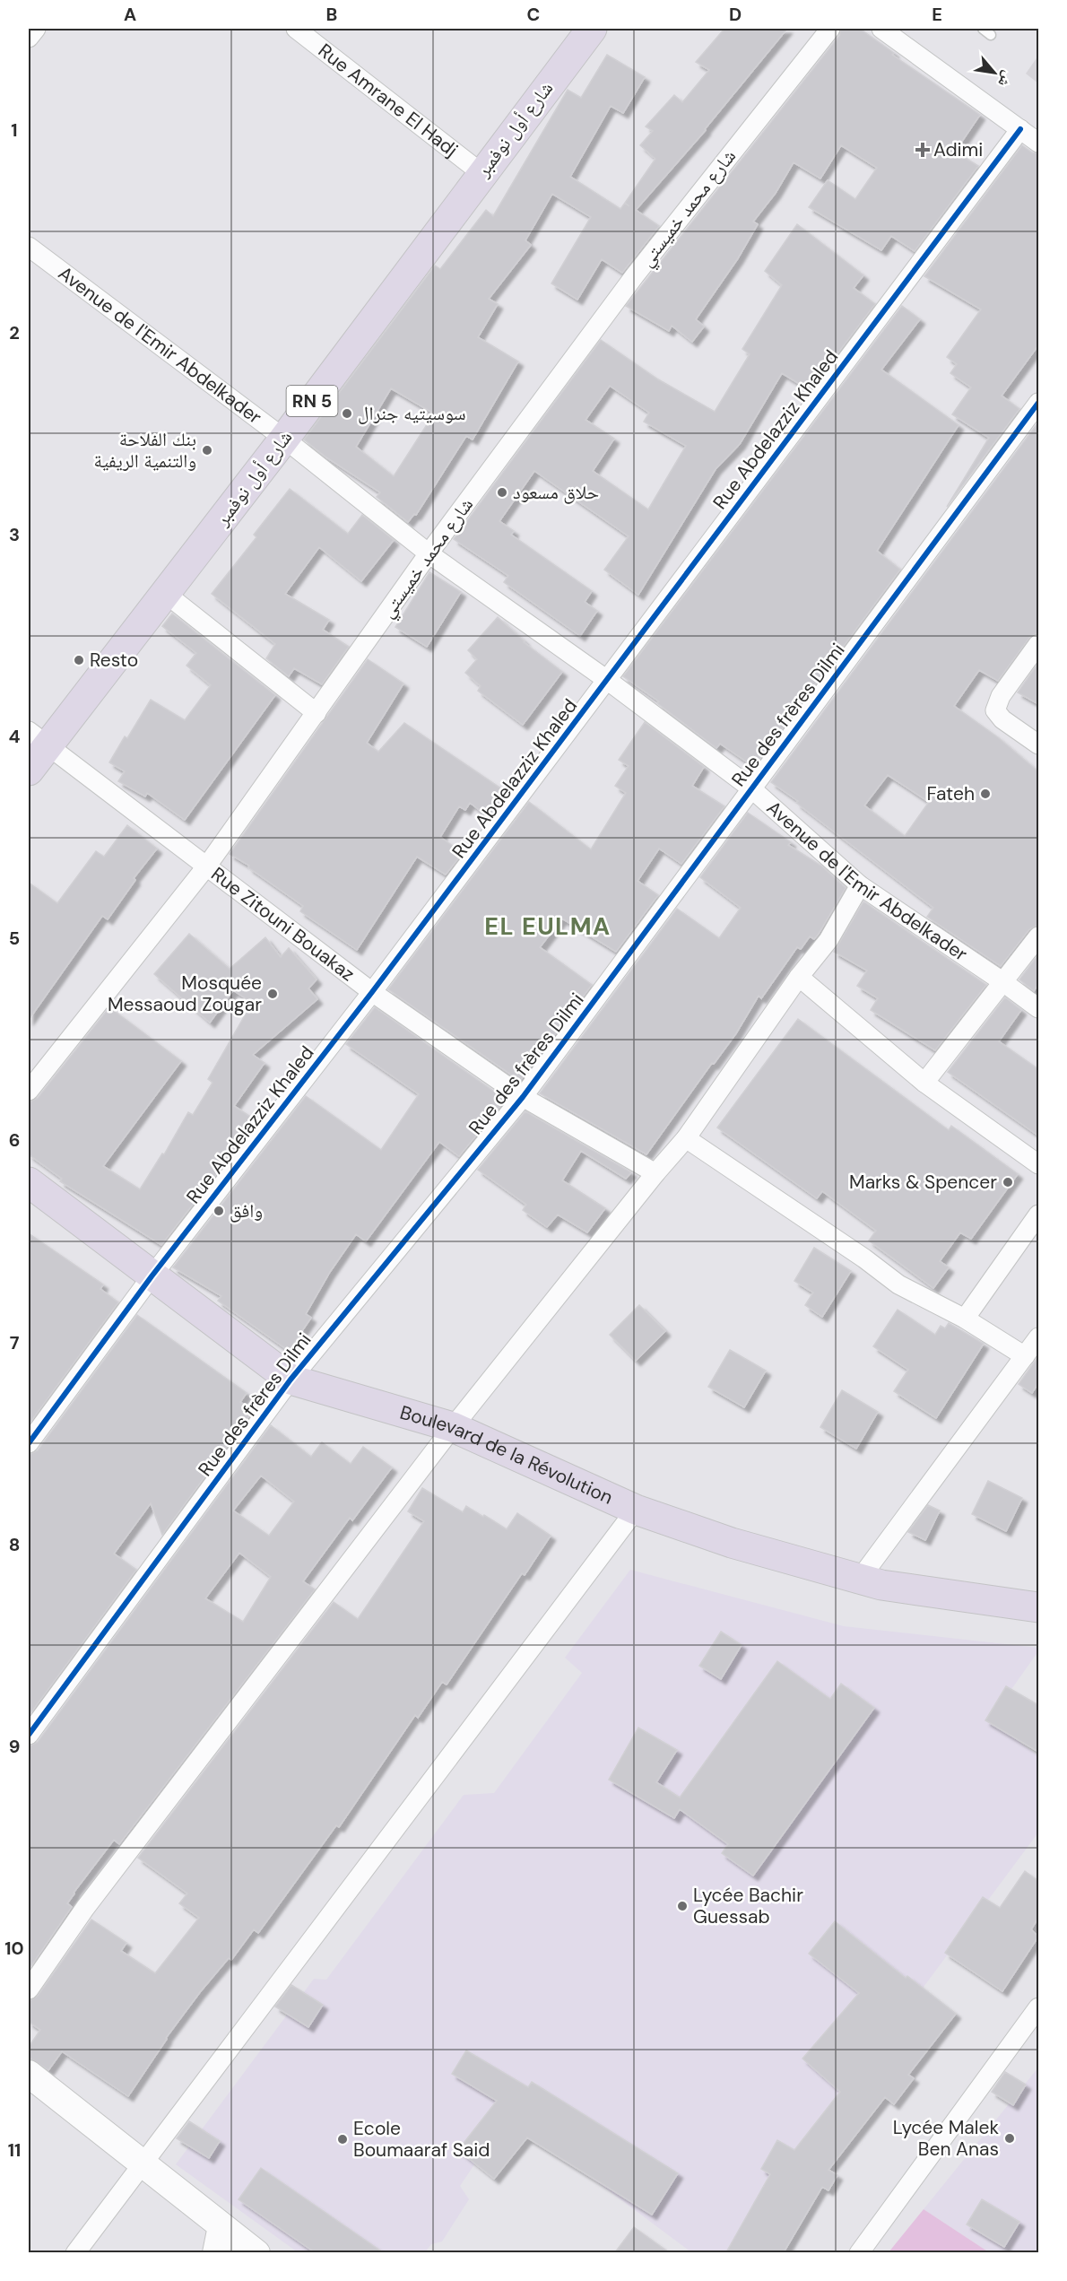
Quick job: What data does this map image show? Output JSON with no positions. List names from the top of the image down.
{
  "streets": {
    "main road": ["شارع أول نوفمبر", "RN 5", "Boulevard de la Révolution"],
    "street": [
      "Rue Amrane El Hadj",
      "شارع محمد خميستي",
      "Avenue de l'Emir Abdelkader",
      "Rue Abdelazziz Khaled",
      "Rue des frères Dilmi",
      "Rue Zitouni Bouakaz"
    ]
  },
  "crossings": [
    ["Rue Amrane El Hadj", "شارع أول نوفمبر"],
    ["شارع أول نوفمبر", "Avenue de l'Emir Abdelkader"],
    ["شارع أول نوفمبر", "Rue Zitouni Bouakaz"],
    ["شارع محمد خميستي", "Avenue de l'Emir Abdelkader"],
    ["شارع محمد خميستي", "Rue Zitouni Bouakaz"],
    ["Avenue de l'Emir Abdelkader", "Rue Abdelazziz Khaled"],
    ["Avenue de l'Emir Abdelkader", "Rue des frères Dilmi"],
    ["Rue Abdelazziz Khaled", "Rue Zitouni Bouakaz"],
    ["Rue Abdelazziz Khaled", "Boulevard de la Révolution"],
    ["Rue des frères Dilmi", "Rue Zitouni Bouakaz"],
    ["Rue des frères Dilmi", "Boulevard de la Révolution"]
  ],
  "districts": ["EL EULMA"],
  "places": {
    "health": ["Adimi"],
    "other": [
      "سوسيتيه جنرال",
      "بنك الفلاحة والتنمية الريفية",
      "حلاق مسعود",
      "Resto",
      "Fateh",
      "Mosquée Messaoud Zougar",
      "Marks & Spencer",
      "وافق",
      "Lycée Bachir Guessab",
      "Lycée Malek Ben Anas",
      "Ecole Boumaaraf Said"
    ]
  },
  "north": "bottom right",
  "grid": {
    "columns": [
      "A",
      "B",
      "C",
      "D",
      "E"
    ],
    "rows": [
      "1",
      "2",
      "3",
      "4",
      "5",
      "6",
      "7",
      "8",
      "9",
      "10",
      "11"
    ]
  }
}
